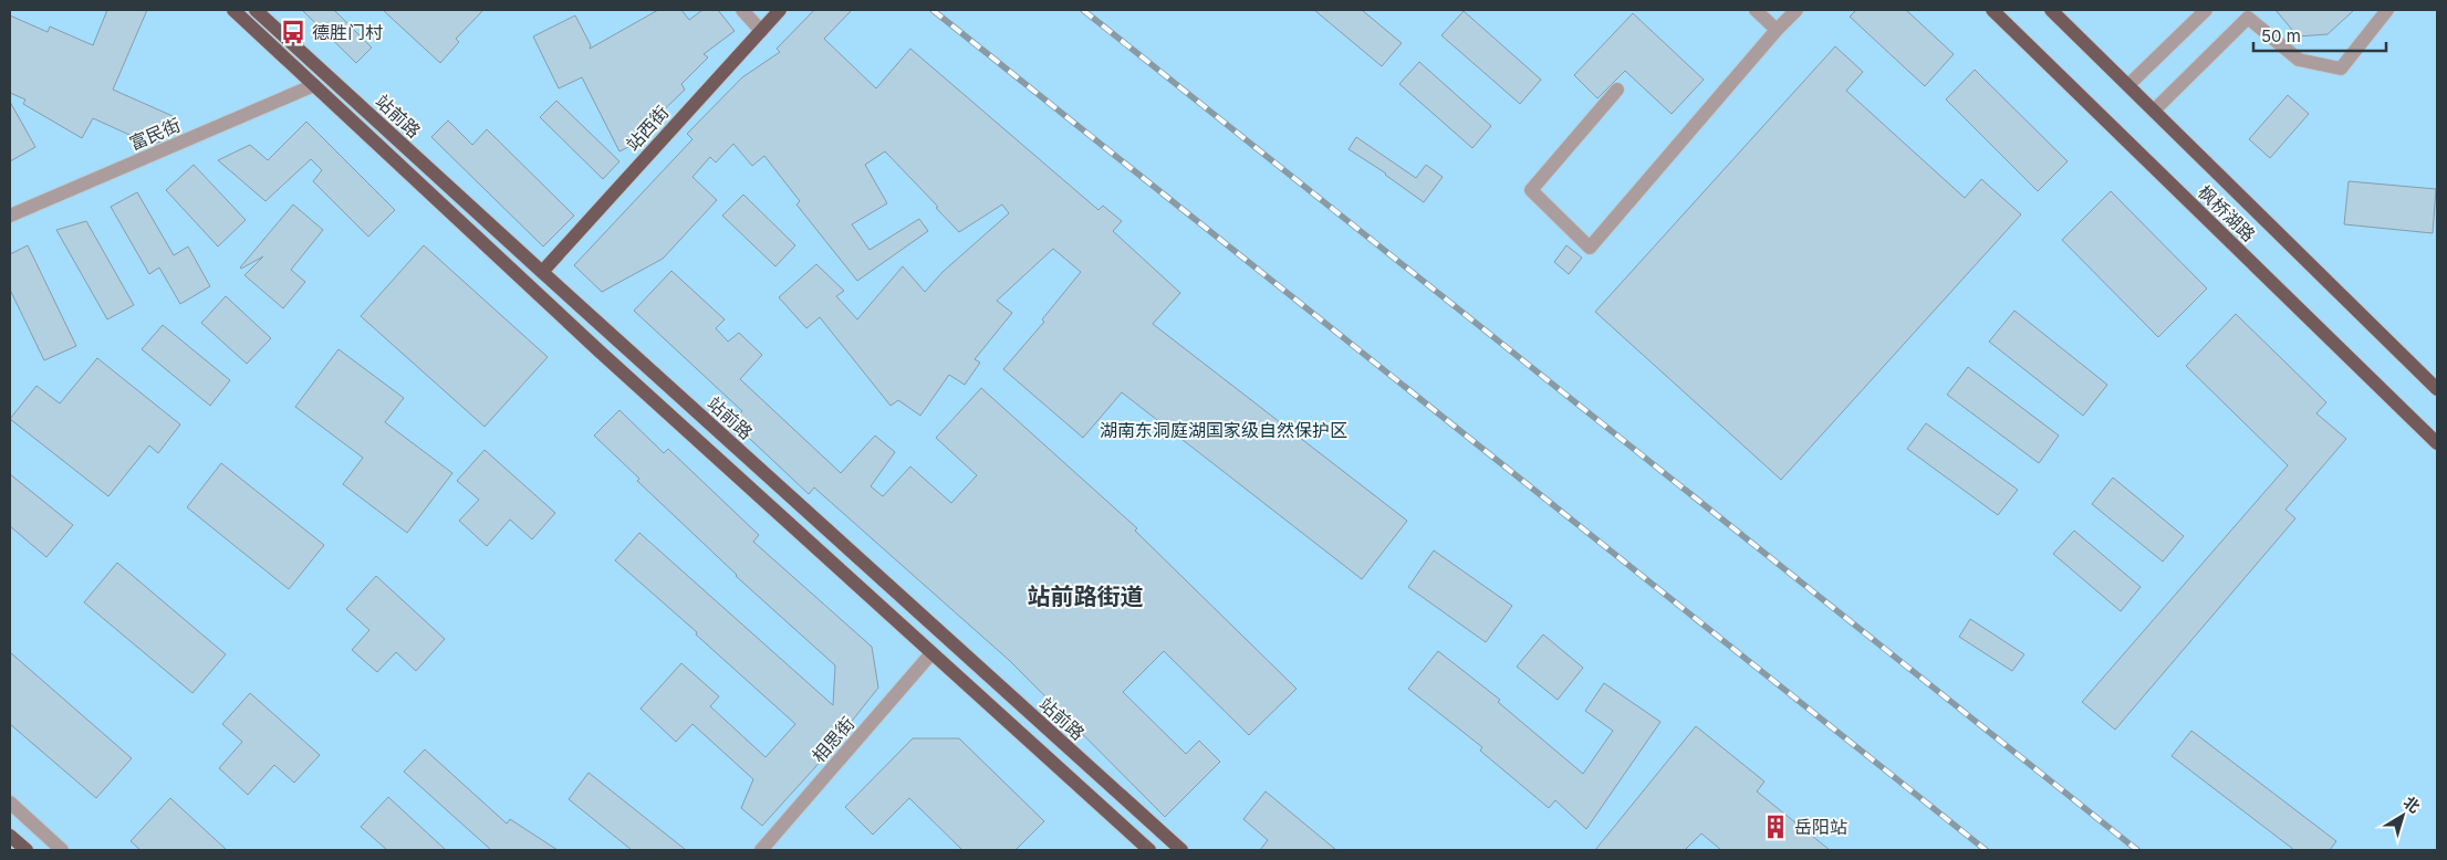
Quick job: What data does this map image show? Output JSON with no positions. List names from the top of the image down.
{
  "streets": {
    "main road": ["站前路", "站西街", "枫桥湖路"],
    "street": ["富民街", "相思街"]
  },
  "crossings": [
    ["站前路", "站西街"],
    ["站前路", "富民街"],
    ["站前路", "相思街"]
  ],
  "districts": ["站前路街道"],
  "parks": ["湖南东洞庭湖国家级自然保护区"],
  "places": {
    "bus stop": ["德胜门村"],
    "building": ["岳阳站"]
  },
  "scale_bar": "50 m",
  "north": "top right"
}
